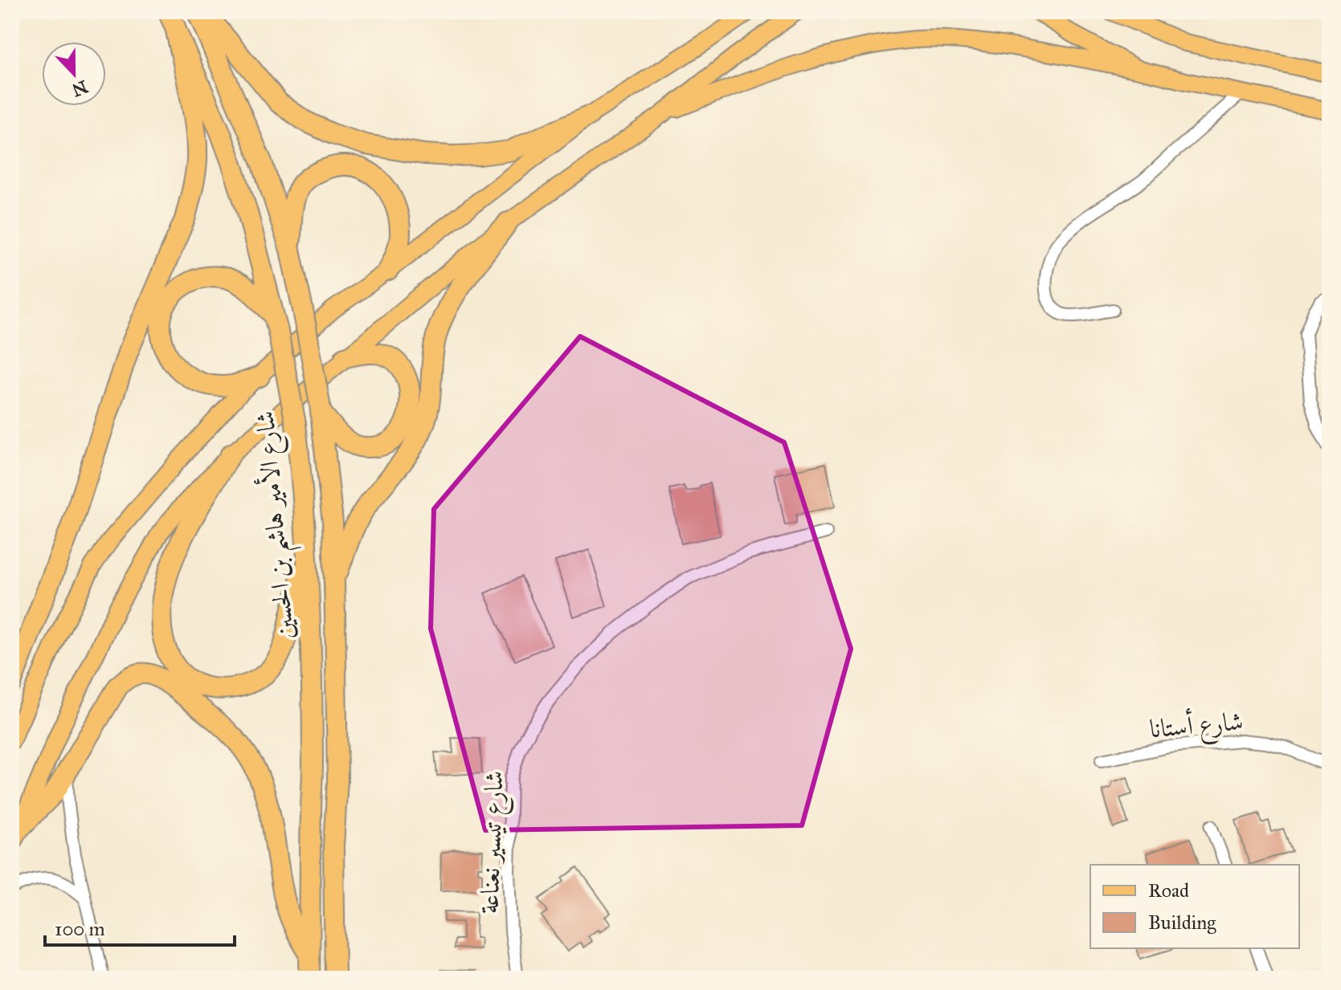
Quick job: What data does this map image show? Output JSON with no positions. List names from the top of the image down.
{
  "streets": {
    "highway": ["شارع الأمير هاشم بن الحسين"],
    "street": ["شارع أستانا", "شارع تيسير نعناعة"]
  },
  "legend": ["Road", "Building"],
  "scale_bar": "100 m",
  "north": "bottom"
}
